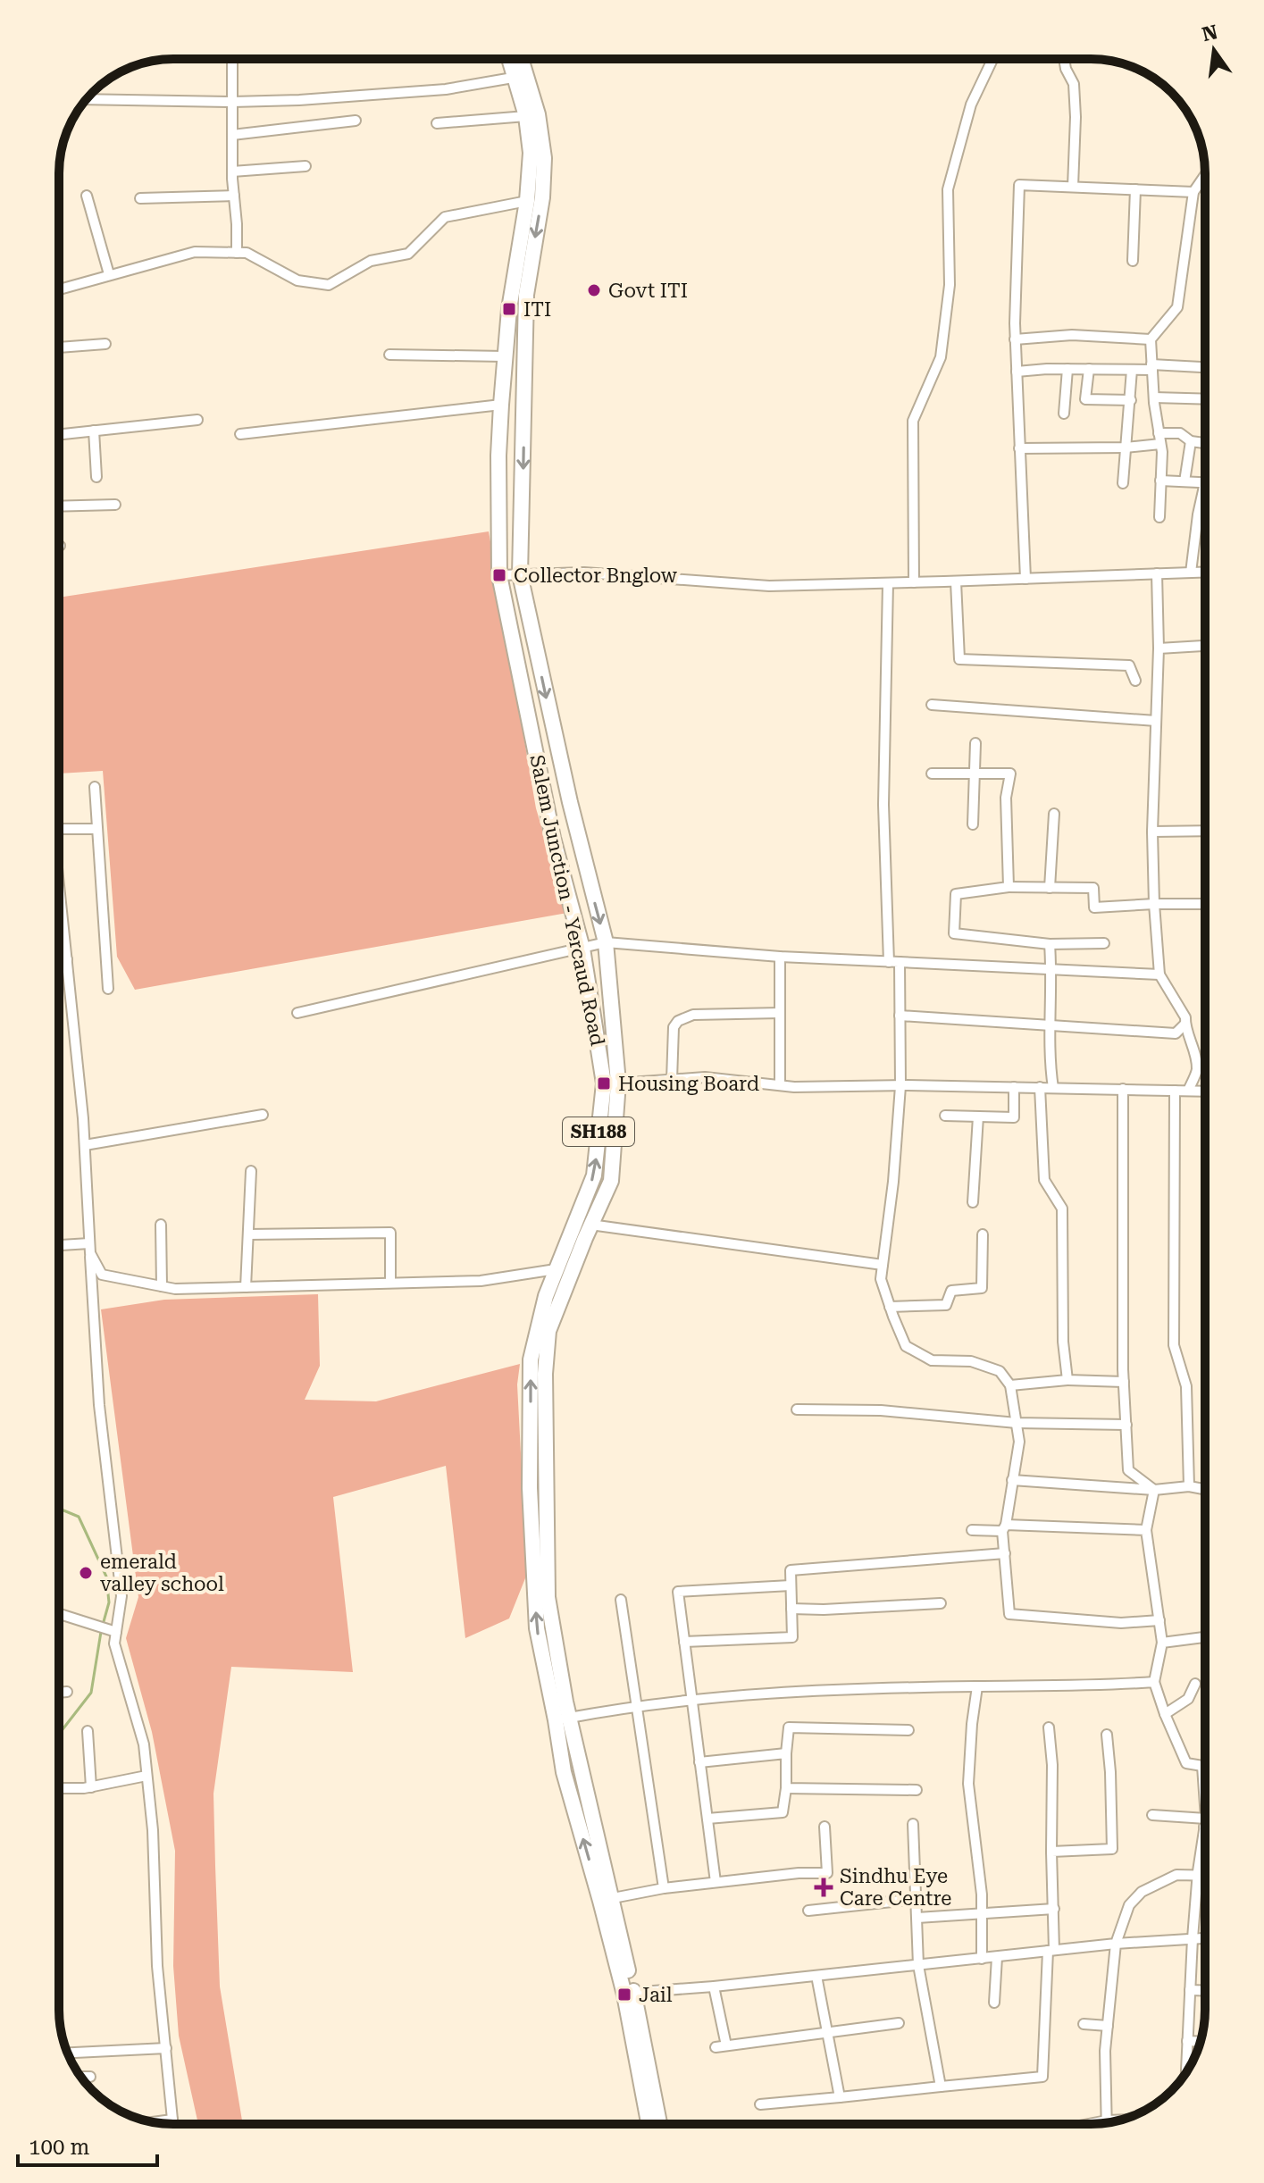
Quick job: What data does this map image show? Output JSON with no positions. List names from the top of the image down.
{
  "streets": {
    "main road": ["Salem Junction - Yercaud Road", "SH188"]
  },
  "crossings": [
    ["Salem Junction - Yercaud Road", "SH188"]
  ],
  "places": {
    "other": ["Govt ITI", "emerald valley school"],
    "transit": [
      "ITI",
      "Collector Bnglow",
      "Housing Board",
      "Jail"
    ],
    "health": ["Sindhu Eye Care Centre"]
  },
  "scale_bar": "100 m",
  "north": "top"
}
